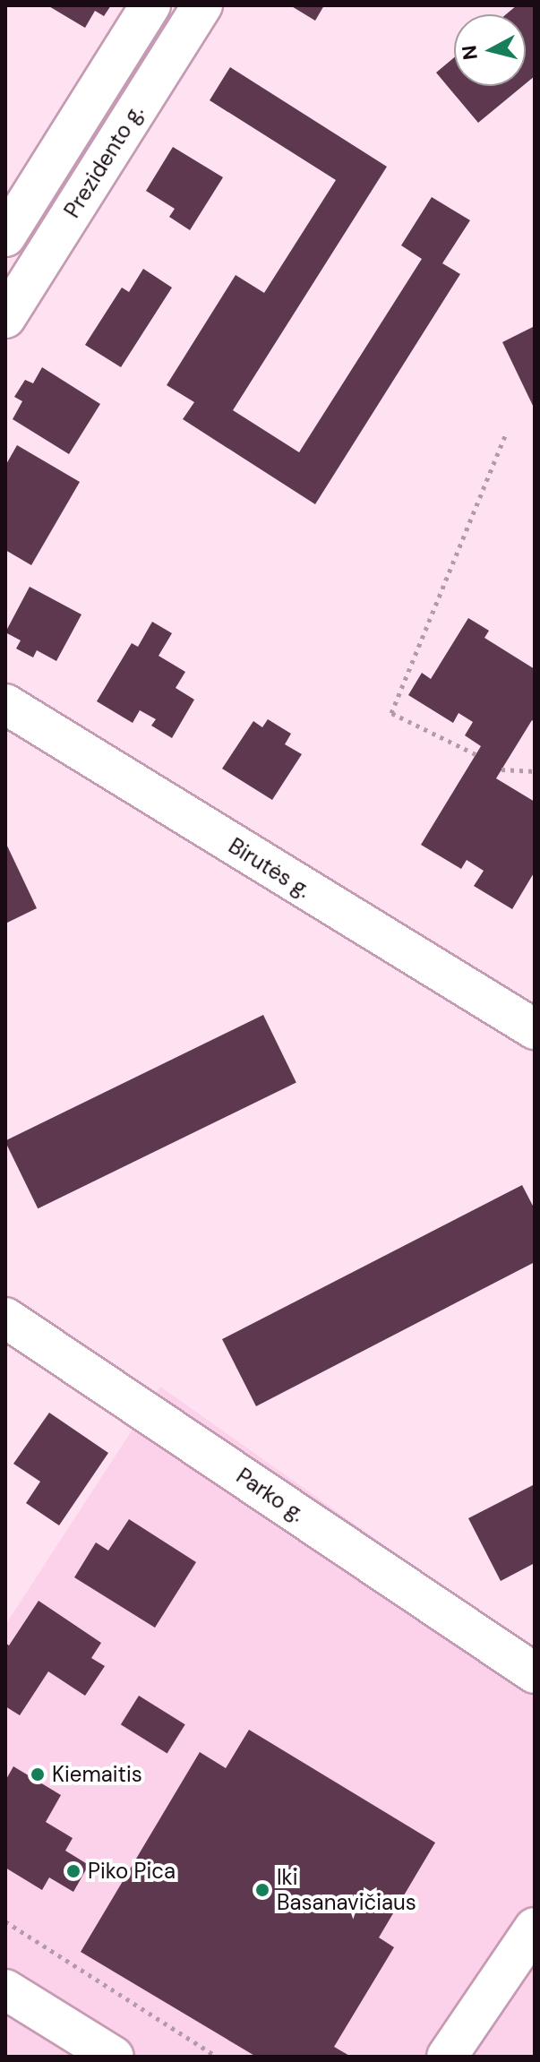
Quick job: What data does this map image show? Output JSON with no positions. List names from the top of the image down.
{
  "streets": {
    "street": ["Prezidento g.", "Birutės g.", "Parko g."]
  },
  "places": ["Kiemaitis", "Piko Pica", "Iki Basanavičiaus"],
  "north": "left"
}
